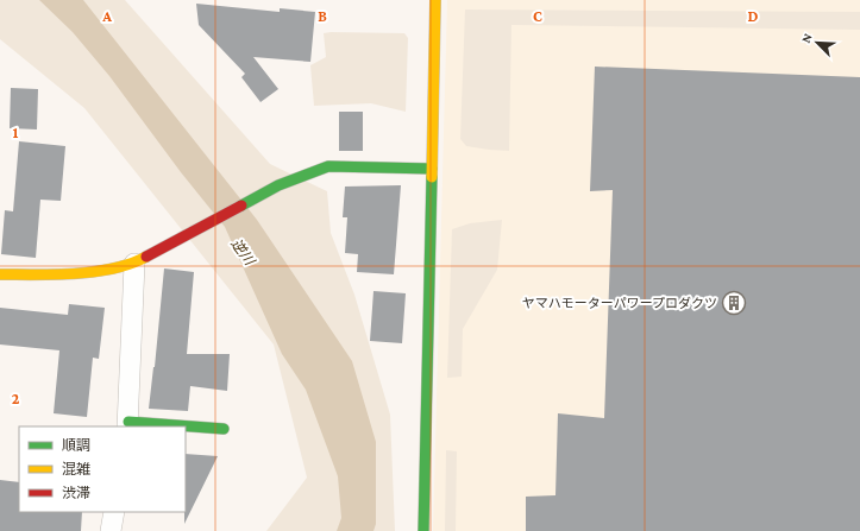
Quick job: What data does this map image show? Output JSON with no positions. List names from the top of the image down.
{
  "water": ["逆川"],
  "places": {
    "building": ["ヤマハモーターパワープロダクツ"]
  },
  "legend": ["順調", "混雑", "渋滞"],
  "north": "top left",
  "grid": {
    "columns": [
      "A",
      "B",
      "C",
      "D"
    ],
    "rows": ["1", "2"]
  }
}
